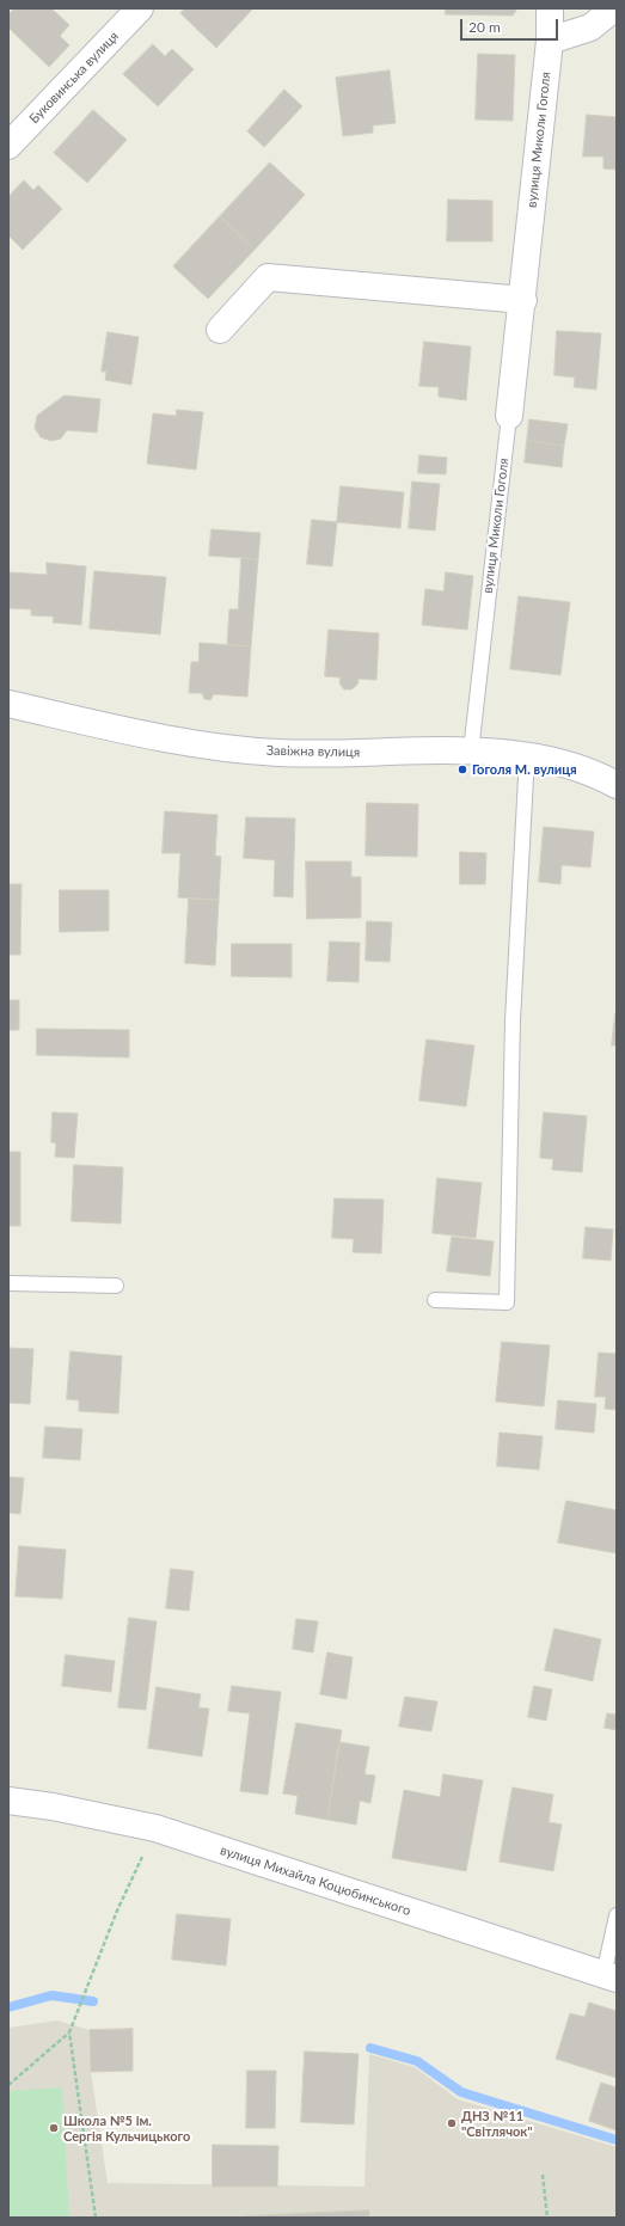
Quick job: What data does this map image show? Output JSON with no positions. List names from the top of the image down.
{
  "streets": {
    "street": [
      "Буковинська вулиця",
      "вулиця Миколи Гоголя",
      "Завіжна вулиця",
      "вулиця Михайла Коцюбинського"
    ]
  },
  "crossings": [
    ["вулиця Миколи Гоголя", "Завіжна вулиця"]
  ],
  "places": ["Гоголя М. вулиця", "ДНЗ №11 \"Світлячок\"", "Школа №5 ім. Сергія Кульчицького"],
  "scale_bar": "20 m"
}
